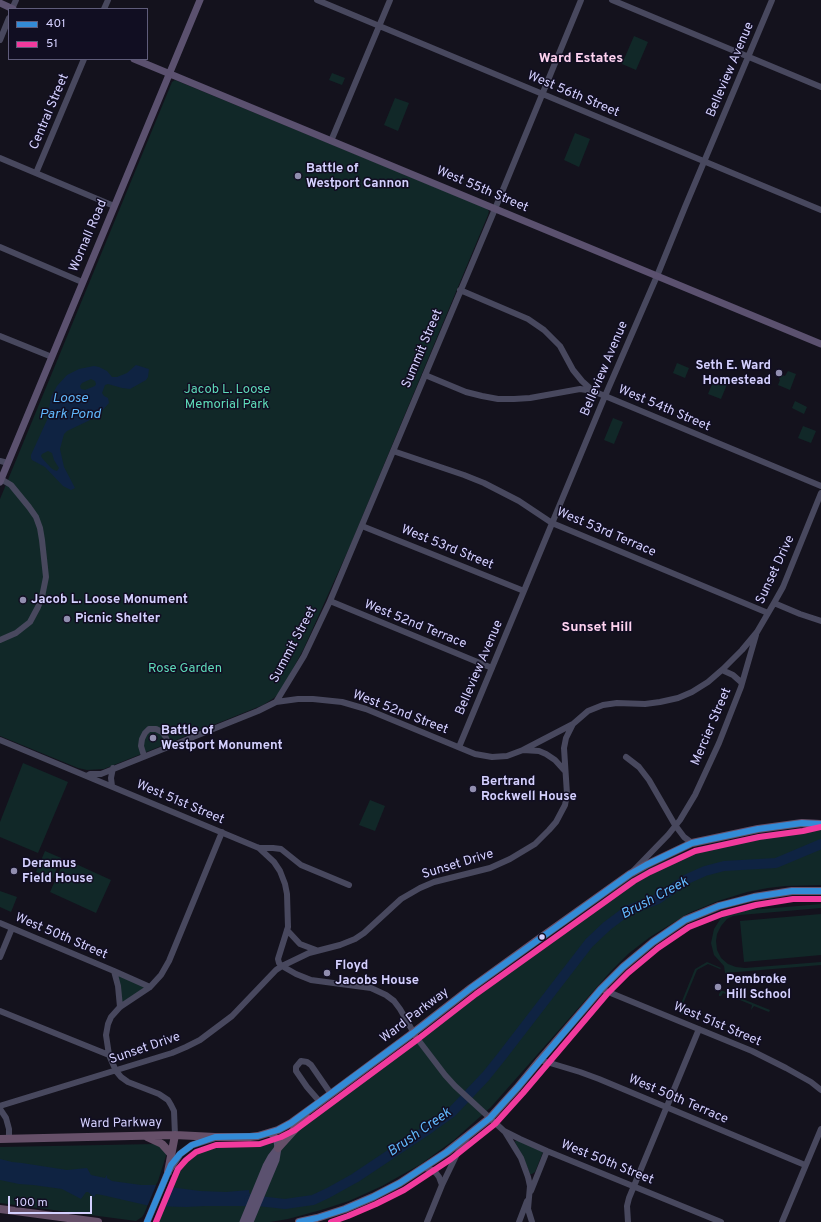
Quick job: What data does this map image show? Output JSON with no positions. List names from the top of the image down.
{
  "streets": {
    "highway": ["Ward Parkway"],
    "main road": ["West 55th Street", "Wornall Road"],
    "street": [
      "Belleview Avenue",
      "West 56th Street",
      "Central Street",
      "Summit Street",
      "West 54th Street",
      "West 53rd Terrace",
      "West 53rd Street",
      "Sunset Drive",
      "West 52nd Terrace",
      "West 52nd Street",
      "Mercier Street",
      "West 51st Street",
      "West 50th Street",
      "West 50th Terrace"
    ]
  },
  "crossings": [
    ["Belleview Avenue", "West 56th Street"],
    ["Belleview Avenue", "West 55th Street"],
    ["Belleview Avenue", "West 54th Street"],
    ["Belleview Avenue", "West 53rd Terrace"],
    ["Belleview Avenue", "West 53rd Street"],
    ["Belleview Avenue", "West 52nd Terrace"],
    ["Belleview Avenue", "West 52nd Street"],
    ["West 56th Street", "Summit Street"],
    ["West 55th Street", "Wornall Road"],
    ["West 55th Street", "Summit Street"],
    ["Summit Street", "West 54th Street"],
    ["Summit Street", "West 53rd Terrace"],
    ["Summit Street", "West 53rd Street"],
    ["Summit Street", "West 52nd Terrace"],
    ["Summit Street", "West 52nd Street"],
    ["West 53rd Terrace", "Sunset Drive"],
    ["Sunset Drive", "West 52nd Street"],
    ["Sunset Drive", "Mercier Street"],
    ["Sunset Drive", "West 50th Street"],
    ["West 52nd Street", "West 51st Street"],
    ["Mercier Street", "Ward Parkway"],
    ["West 50th Street", "Ward Parkway"]
  ],
  "districts": ["Ward Estates", "Sunset Hill"],
  "water": ["Loose Park Pond", "Brush Creek"],
  "parks": ["Jacob L. Loose Memorial Park", "Rose Garden"],
  "places": [
    "Battle of Westport Cannon",
    "Seth E. Ward Homestead",
    "Jacob L. Loose Monument",
    "Picnic Shelter",
    "Battle of Westport Monument",
    "Bertrand Rockwell House",
    "Deramus Field House",
    "Floyd Jacobs House",
    "Pembroke Hill School"
  ],
  "lines": ["transit line 401", "transit line 51"],
  "legend": ["401", "51"],
  "scale_bar": "100 m"
}
